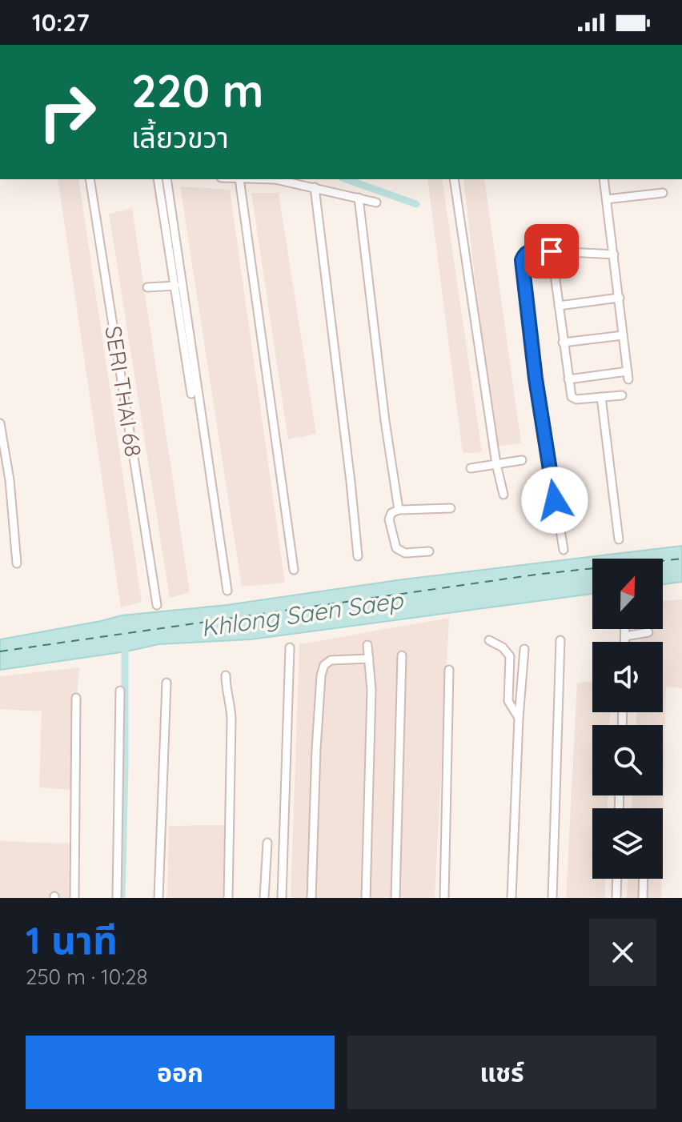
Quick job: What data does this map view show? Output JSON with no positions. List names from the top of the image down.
{
  "streets": {
    "street": ["SERI THAI 68"]
  },
  "water": ["Khlong Saen Saep"],
  "north": "top",
  "page": {
    "status": "10:27",
    "turn": ["220 m", "เลี้ยวขวา"],
    "heading": ["1 นาที", "250 m · 10:28"],
    "buttons": ["ออก", "แชร์"]
  }
}
